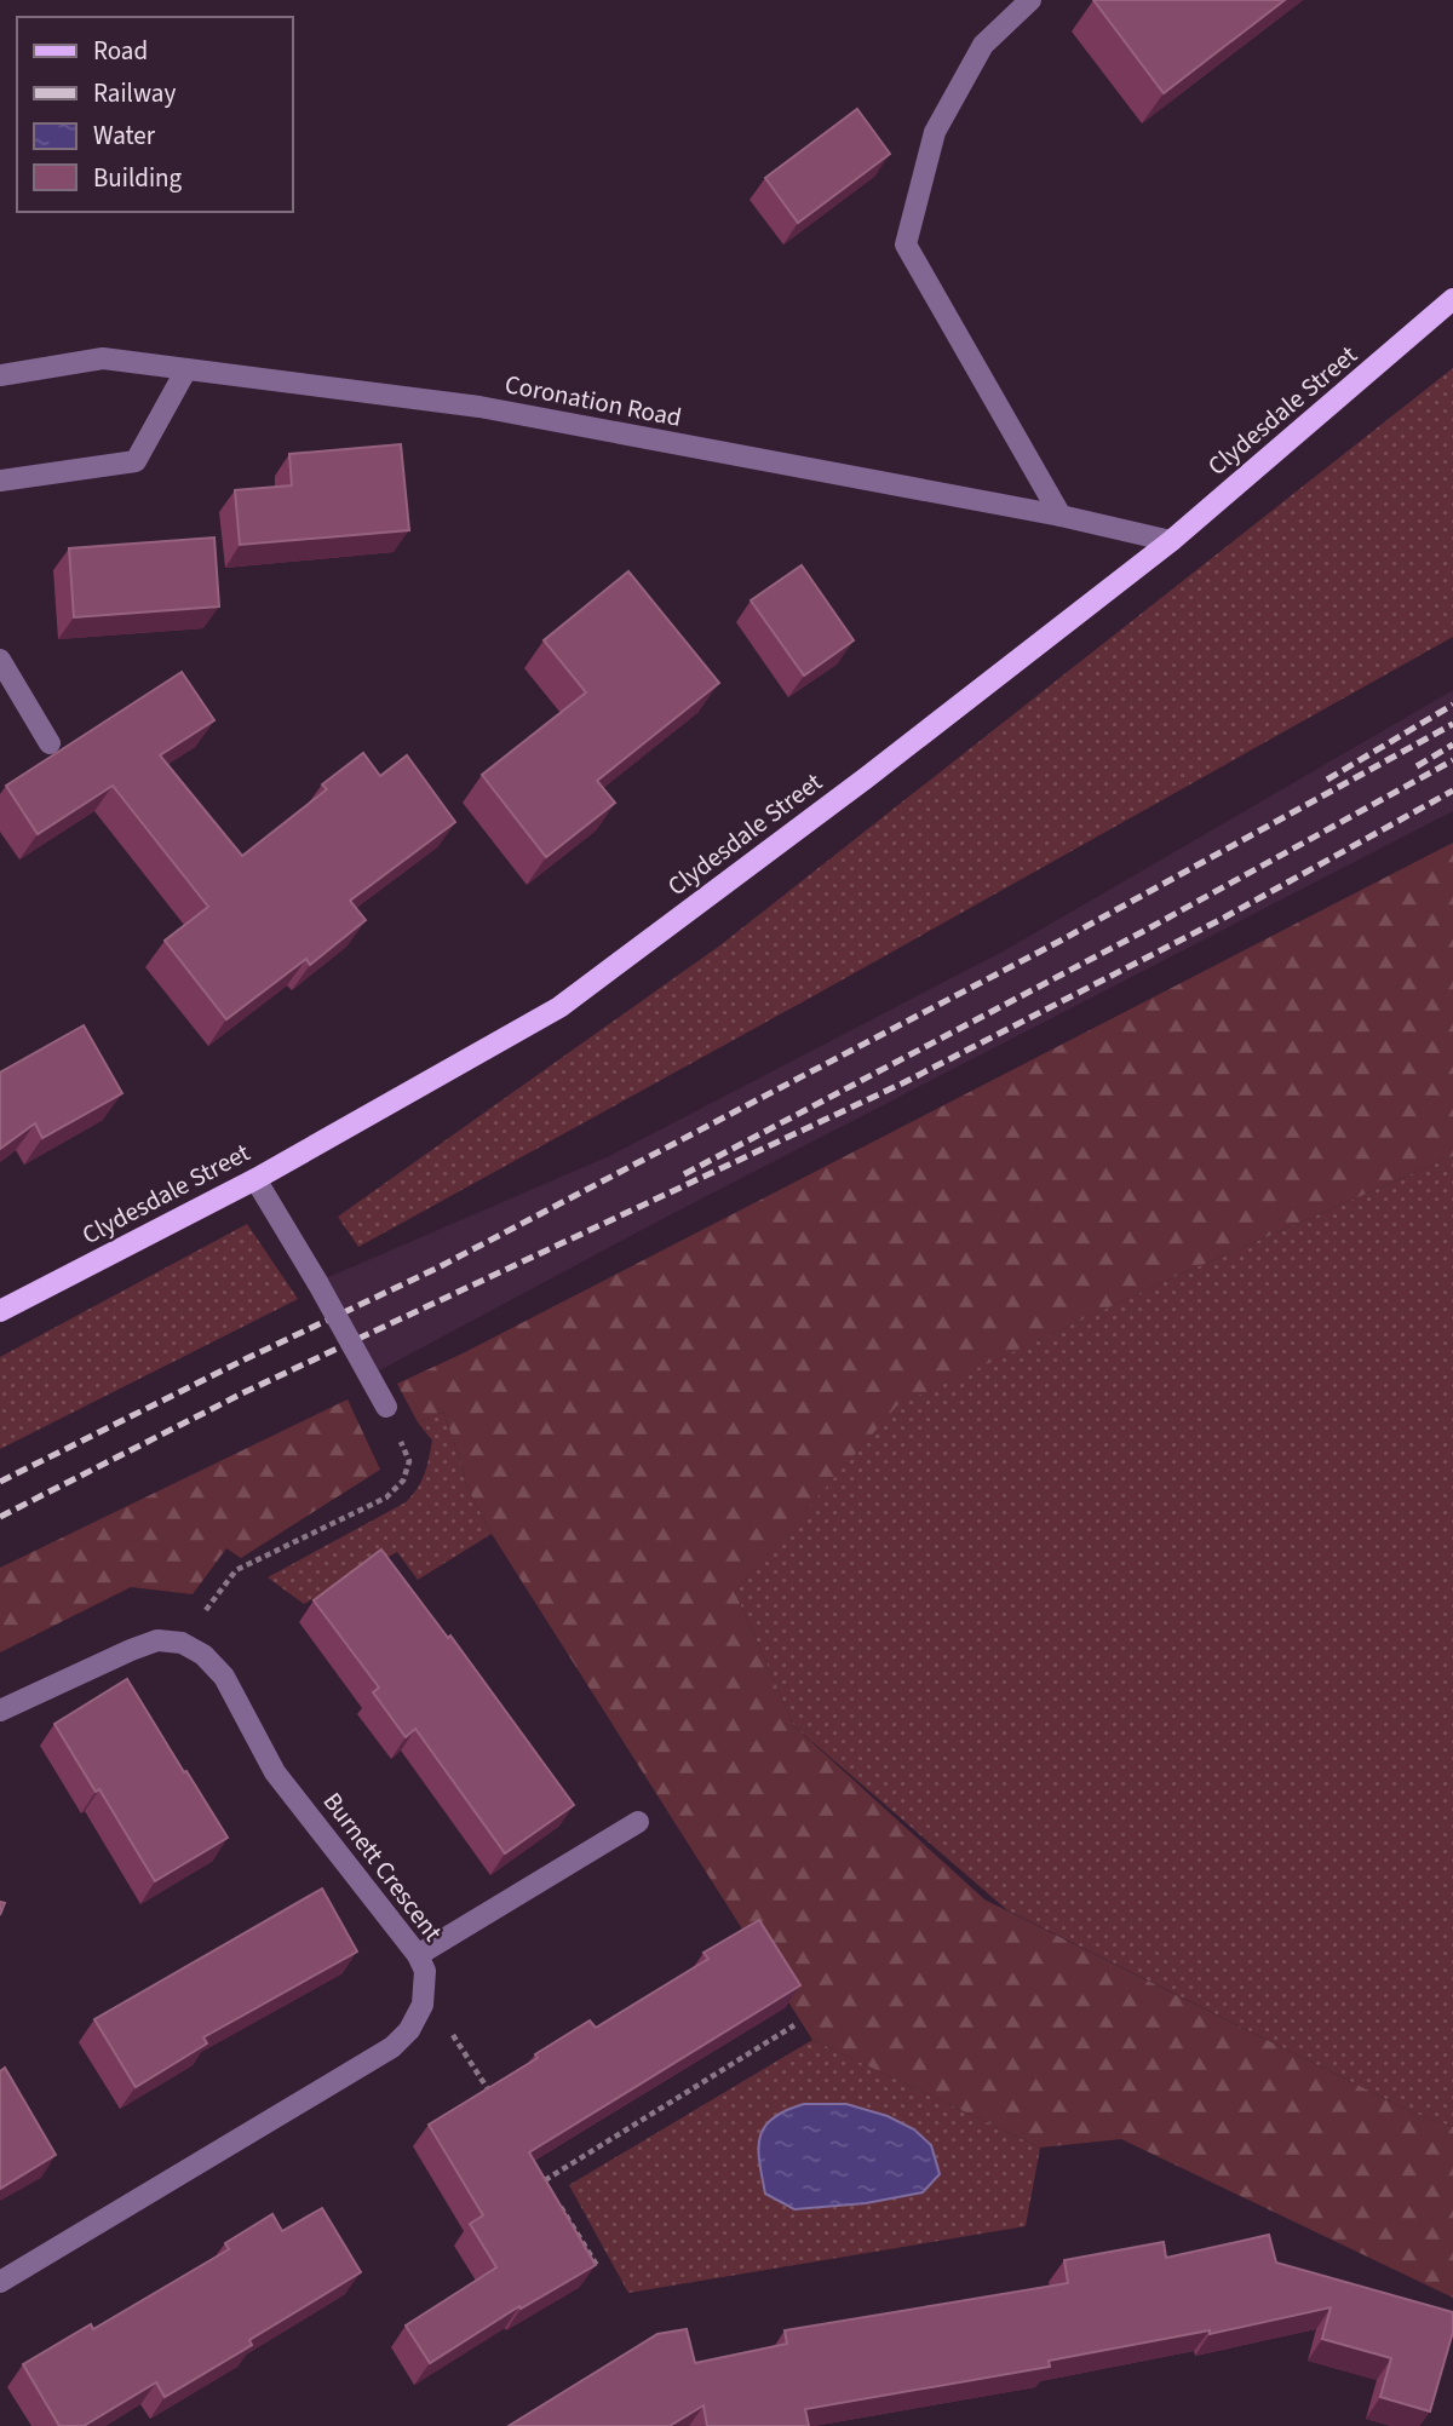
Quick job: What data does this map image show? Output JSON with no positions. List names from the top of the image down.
{
  "streets": {
    "main road": ["Clydesdale Street"],
    "street": ["Coronation Road", "Burnett Crescent"]
  },
  "crossings": [
    ["Coronation Road", "Clydesdale Street"]
  ],
  "legend": [
    "Road",
    "Railway",
    "Water",
    "Building"
  ]
}
